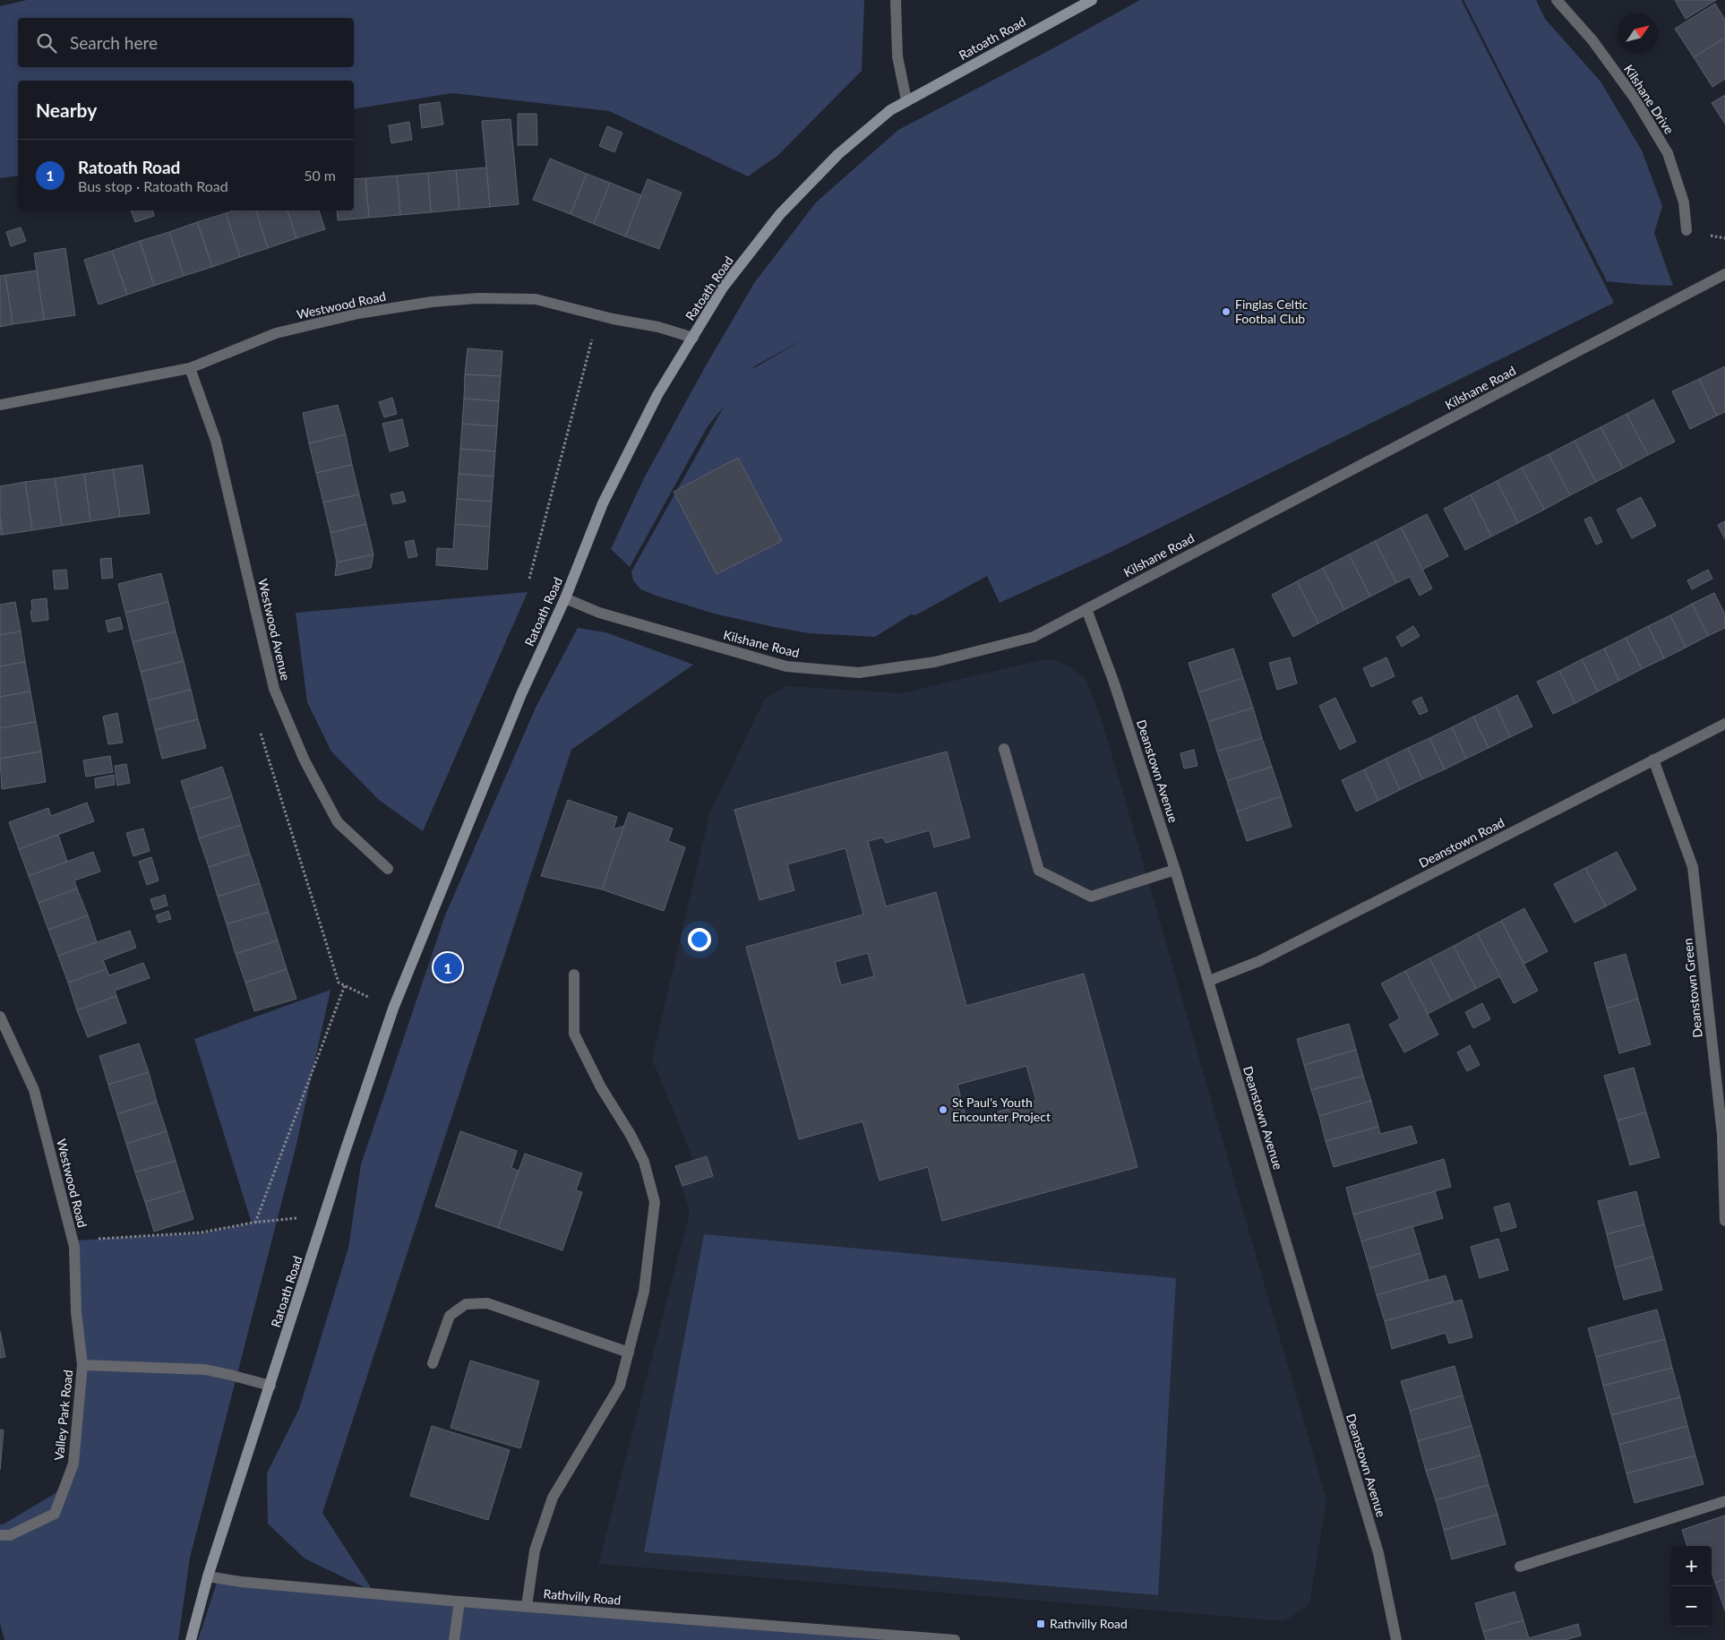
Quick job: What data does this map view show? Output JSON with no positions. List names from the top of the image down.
{
  "streets": {
    "street": [
      "Ratoath Road",
      "Kilshane Drive",
      "Westwood Road",
      "Kilshane Road",
      "Westwood Avenue",
      "Deanstown Avenue",
      "Deanstown Road",
      "Deanstown Green",
      "Valley Park Road",
      "Rathvilly Road"
    ]
  },
  "crossings": [
    ["Ratoath Road", "Westwood Road"],
    ["Ratoath Road", "Kilshane Road"],
    ["Ratoath Road", "Rathvilly Road"],
    ["Westwood Road", "Westwood Avenue"],
    ["Westwood Road", "Valley Park Road"],
    ["Kilshane Road", "Deanstown Avenue"],
    ["Deanstown Avenue", "Deanstown Road"],
    ["Deanstown Road", "Deanstown Green"]
  ],
  "places": {
    "other": ["Finglas Celtic Footbal Club", "St Paul's Youth Encounter Project"],
    "transit": ["Rathvilly Road"]
  },
  "north": "top right",
  "page": {
    "search": "Search here",
    "heading": "Nearby",
    "list": [
      {
        "mark": "1",
        "name": "Ratoath Road",
        "note": "Bus stop · Ratoath Road",
        "value": "50 m"
      }
    ],
    "pins": "1",
    "map_buttons": ["+", "−"]
  }
}
